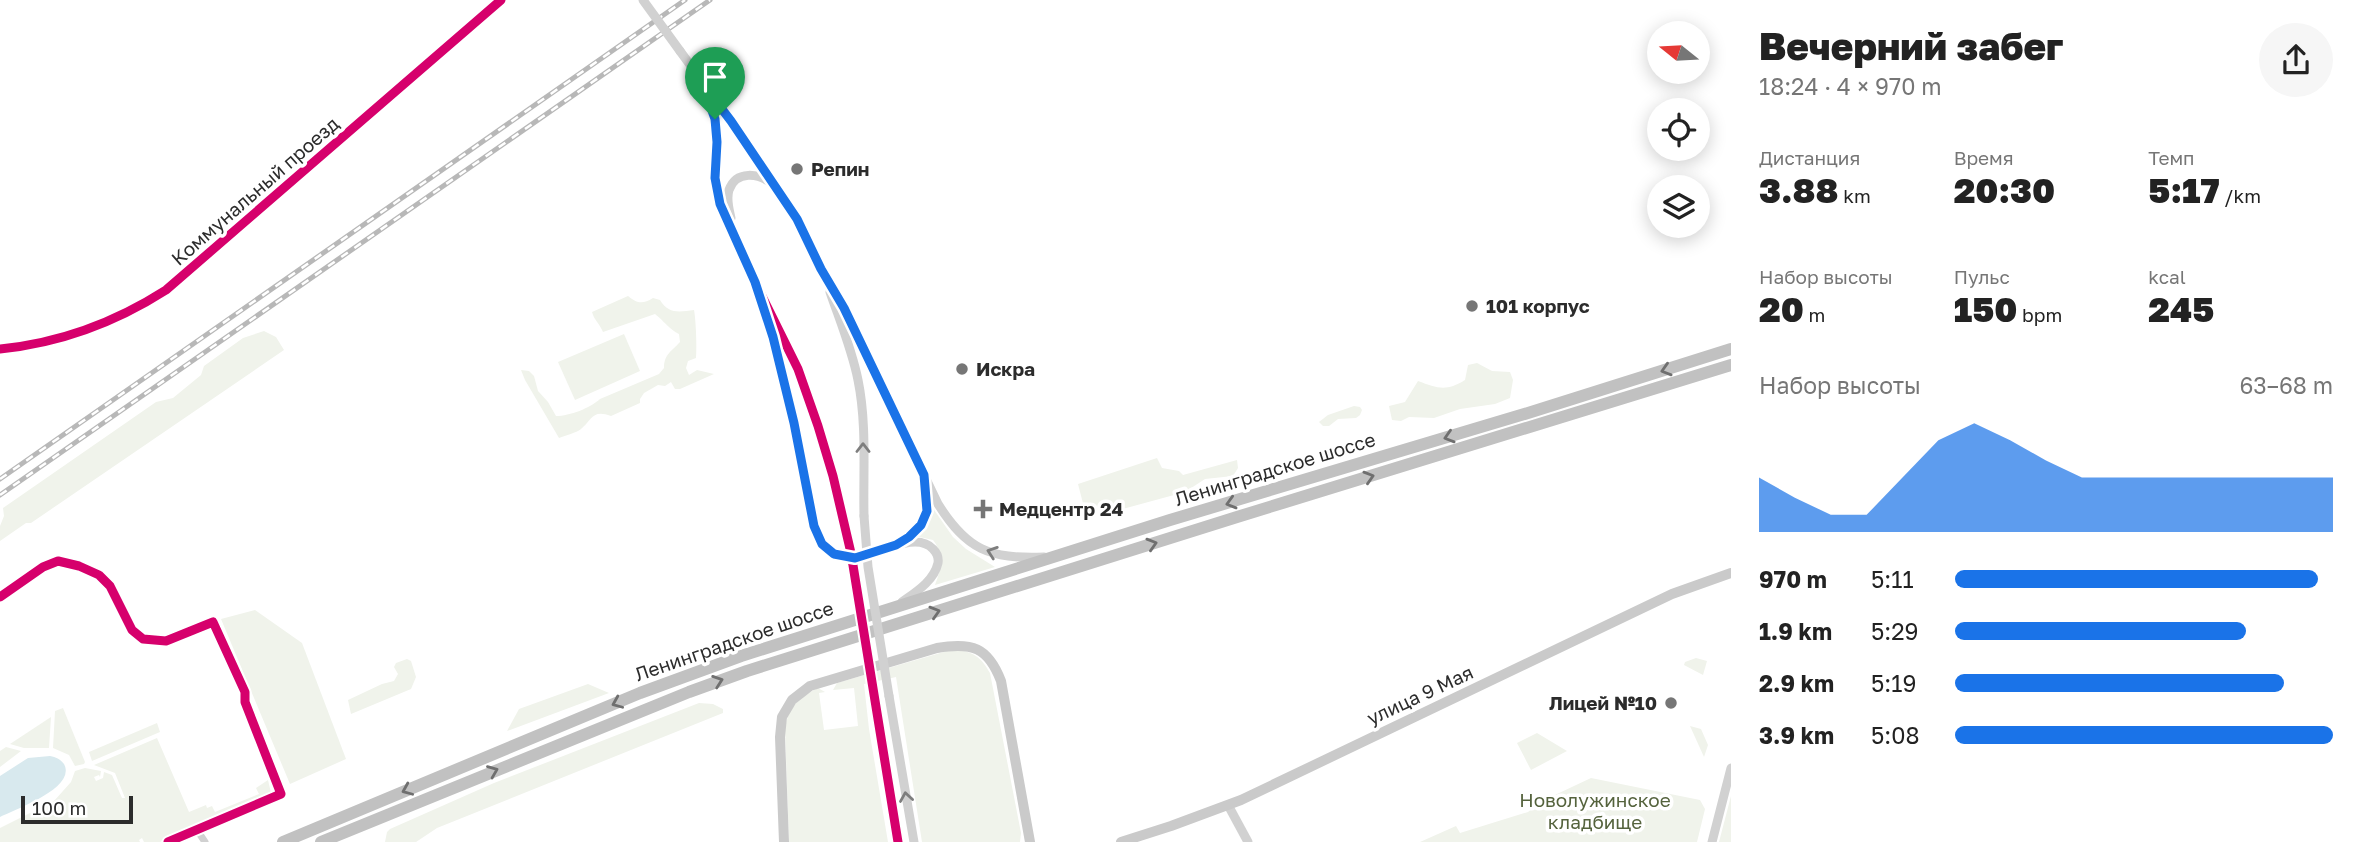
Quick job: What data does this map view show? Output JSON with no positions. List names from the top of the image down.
{
  "streets": {
    "highway": ["Ленинградское шоссе"],
    "main road": ["улица 9 Мая"],
    "street": ["Коммунальный проезд"]
  },
  "parks": ["Новолужинское кладбище"],
  "places": {
    "other": [
      "Репин",
      "101 корпус",
      "Искра",
      "Лицей №10"
    ],
    "health": ["Медцентр 24"]
  },
  "scale_bar": "100 m",
  "north": "left",
  "page": {
    "heading": ["Вечерний забег", "18:24 · 4 × 970 m"],
    "stats": [
      ["Дистанция", "3.88 km"],
      ["Время", "20:30"],
      ["Темп", "5:17 /km"],
      ["Набор высоты", "20 m"],
      ["Пульс", "150 bpm"],
      ["kcal", "245"]
    ],
    "chart": ["Набор высоты", "63–68 m"],
    "list": [
      {
        "name": "970 m",
        "note": "5:11"
      },
      {
        "name": "1.9 km",
        "note": "5:29"
      },
      {
        "name": "2.9 km",
        "note": "5:19"
      },
      {
        "name": "3.9 km",
        "note": "5:08"
      }
    ],
    "scale": "100 m"
  }
}
